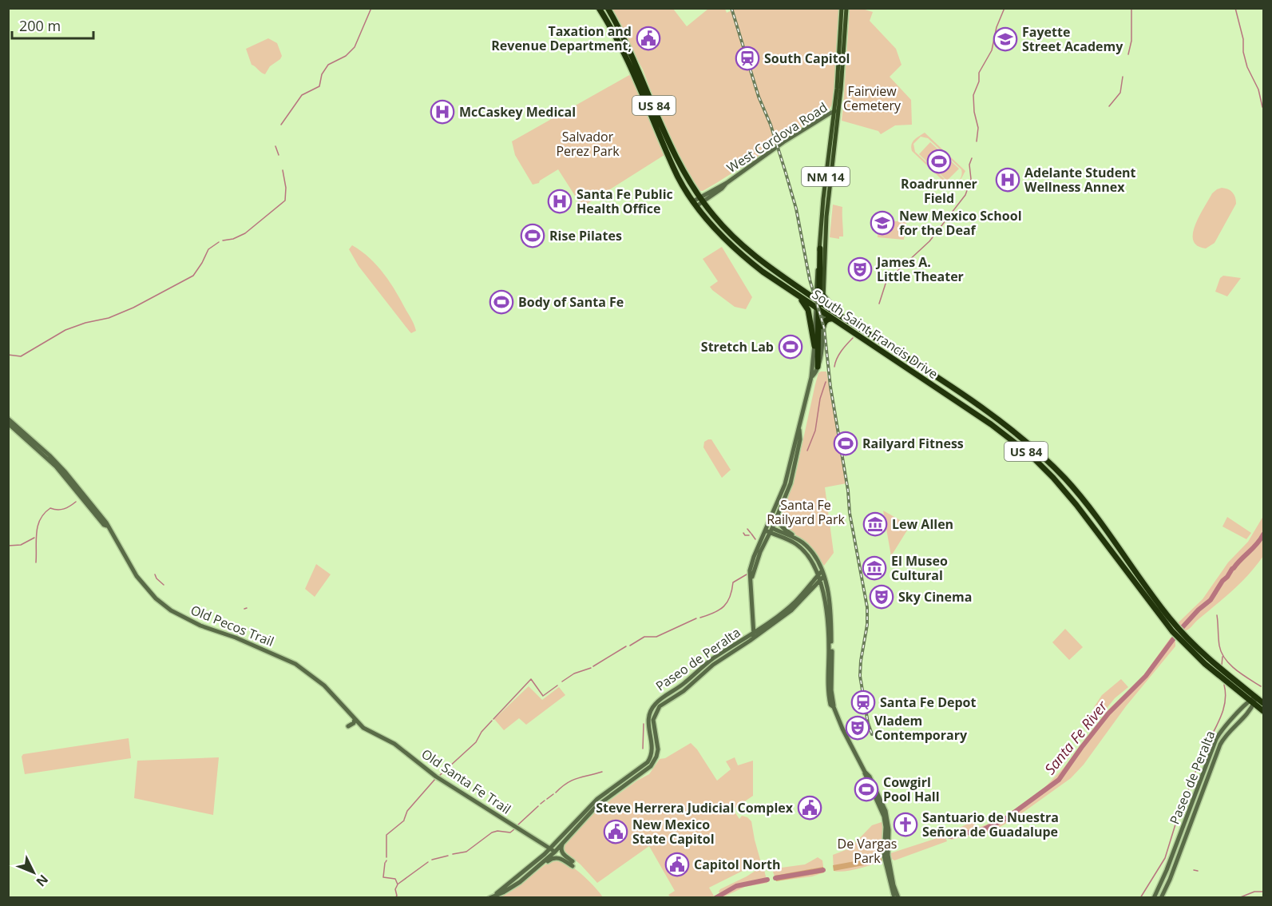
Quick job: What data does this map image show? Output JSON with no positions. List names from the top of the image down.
{
  "streets": {
    "highway": ["US 84", "South Saint Francis Drive"],
    "main road": [
      "West Cordova Road",
      "NM 14",
      "Old Pecos Trail",
      "Paseo de Peralta",
      "Old Santa Fe Trail"
    ]
  },
  "crossings": [
    ["US 84", "South Saint Francis Drive"],
    ["US 84", "Paseo de Peralta"],
    ["West Cordova Road", "NM 14"],
    ["West Cordova Road", "South Saint Francis Drive"],
    ["NM 14", "South Saint Francis Drive"],
    ["Old Pecos Trail", "Old Santa Fe Trail"],
    ["Paseo de Peralta", "Old Santa Fe Trail"]
  ],
  "water": ["Santa Fe River"],
  "parks": [
    "Fairview Cemetery",
    "Salvador Perez Park",
    "Santa Fe Railyard Park",
    "De Vargas Park"
  ],
  "places": {
    "public building": [
      "Taxation and Revenue Department,",
      "Steve Herrera Judicial Complex",
      "New Mexico State Capitol",
      "Capitol North"
    ],
    "school or university": ["Fayette Street Academy", "New Mexico School for the Deaf"],
    "station": ["South Capitol", "Santa Fe Depot"],
    "hospital": ["McCaskey Medical", "Adelante Student Wellness Annex", "Santa Fe Public Health Office"],
    "sports": [
      "Roadrunner Field",
      "Rise Pilates",
      "Body of Santa Fe",
      "Stretch Lab",
      "Railyard Fitness",
      "Cowgirl Pool Hall"
    ],
    "theatre": ["James A. Little Theater", "Sky Cinema", "Vladem Contemporary"],
    "museum": ["Lew Allen", "El Museo Cultural"],
    "church": ["Santuario de Nuestra Señora de Guadalupe"]
  },
  "scale_bar": "200 m",
  "north": "bottom right"
}
